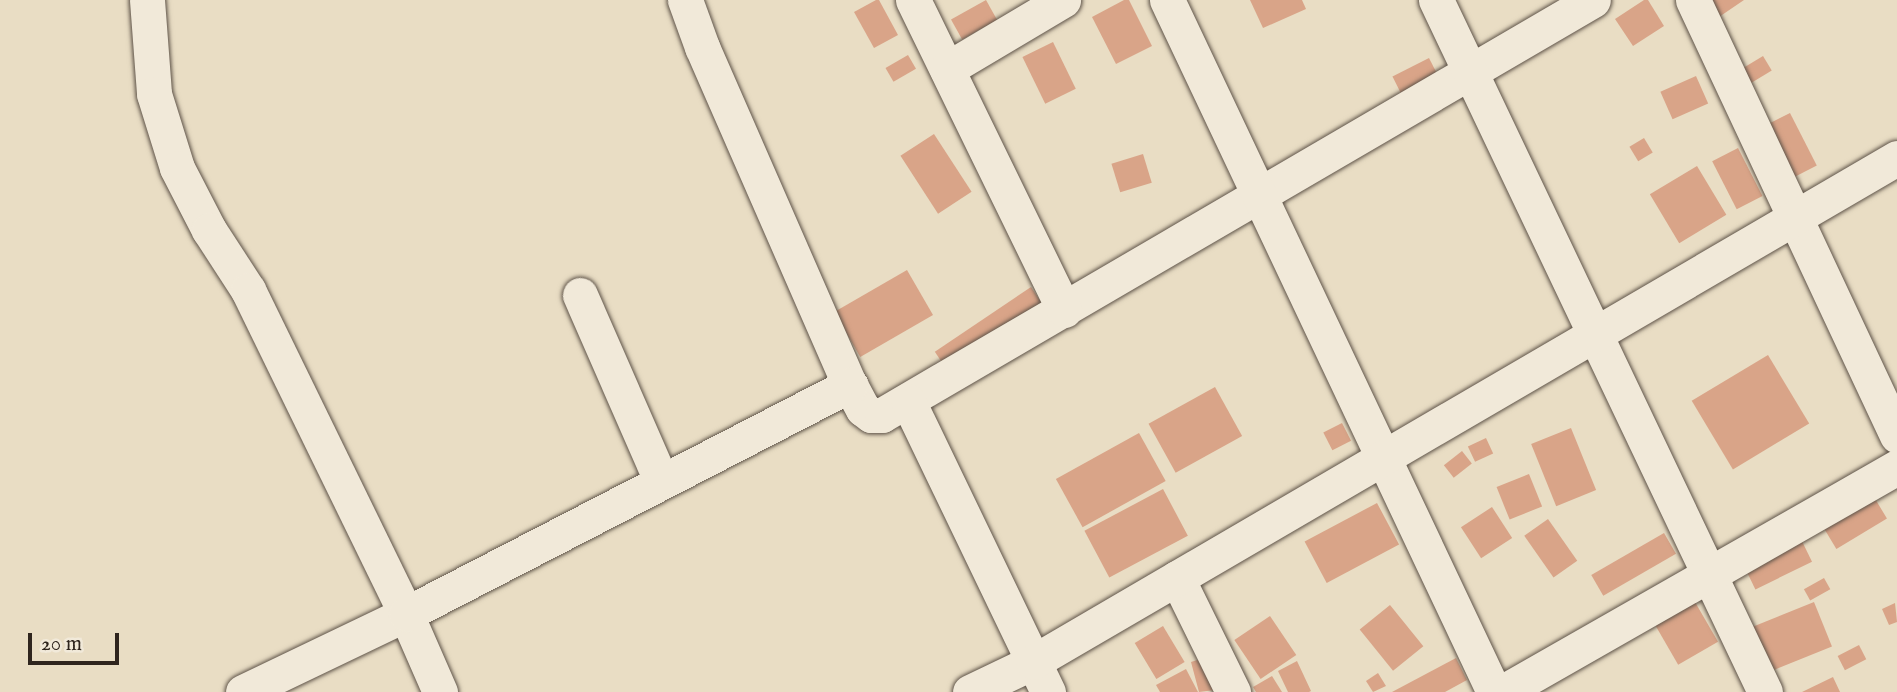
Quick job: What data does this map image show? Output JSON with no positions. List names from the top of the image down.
{
  "scale_bar": "20 m"
}
